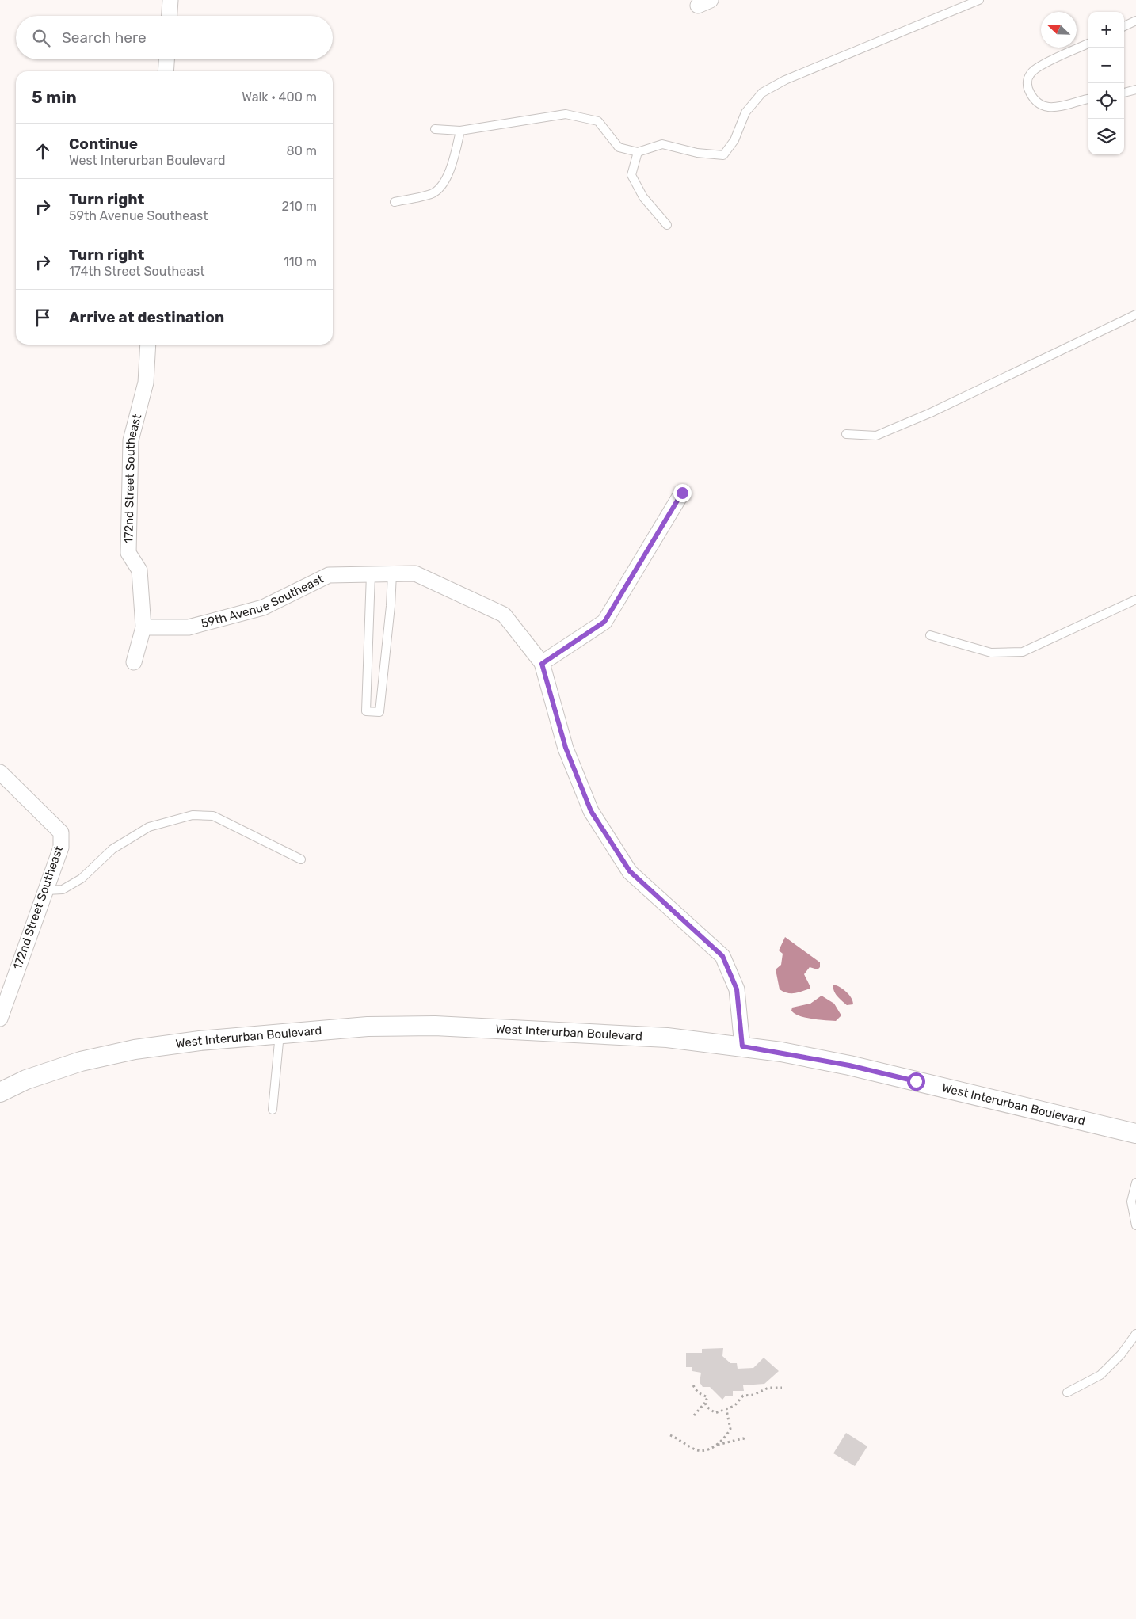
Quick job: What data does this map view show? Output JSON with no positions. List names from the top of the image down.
{
  "streets": {
    "street": ["172nd Street Southeast", "59th Avenue Southeast", "West Interurban Boulevard"]
  },
  "crossings": [
    ["172nd Street Southeast", "59th Avenue Southeast"],
    ["59th Avenue Southeast", "West Interurban Boulevard"]
  ],
  "north": "top left",
  "page": {
    "map_buttons": ["+", "−"],
    "search": "Search here",
    "heading": ["5 min", "Walk · 400 m"],
    "list": [
      ["Continue", "West Interurban Boulevard", "80 m"],
      ["Turn right", "59th Avenue Southeast", "210 m"],
      ["Turn right", "174th Street Southeast", "110 m"],
      "Arrive at destination"
    ]
  }
}
